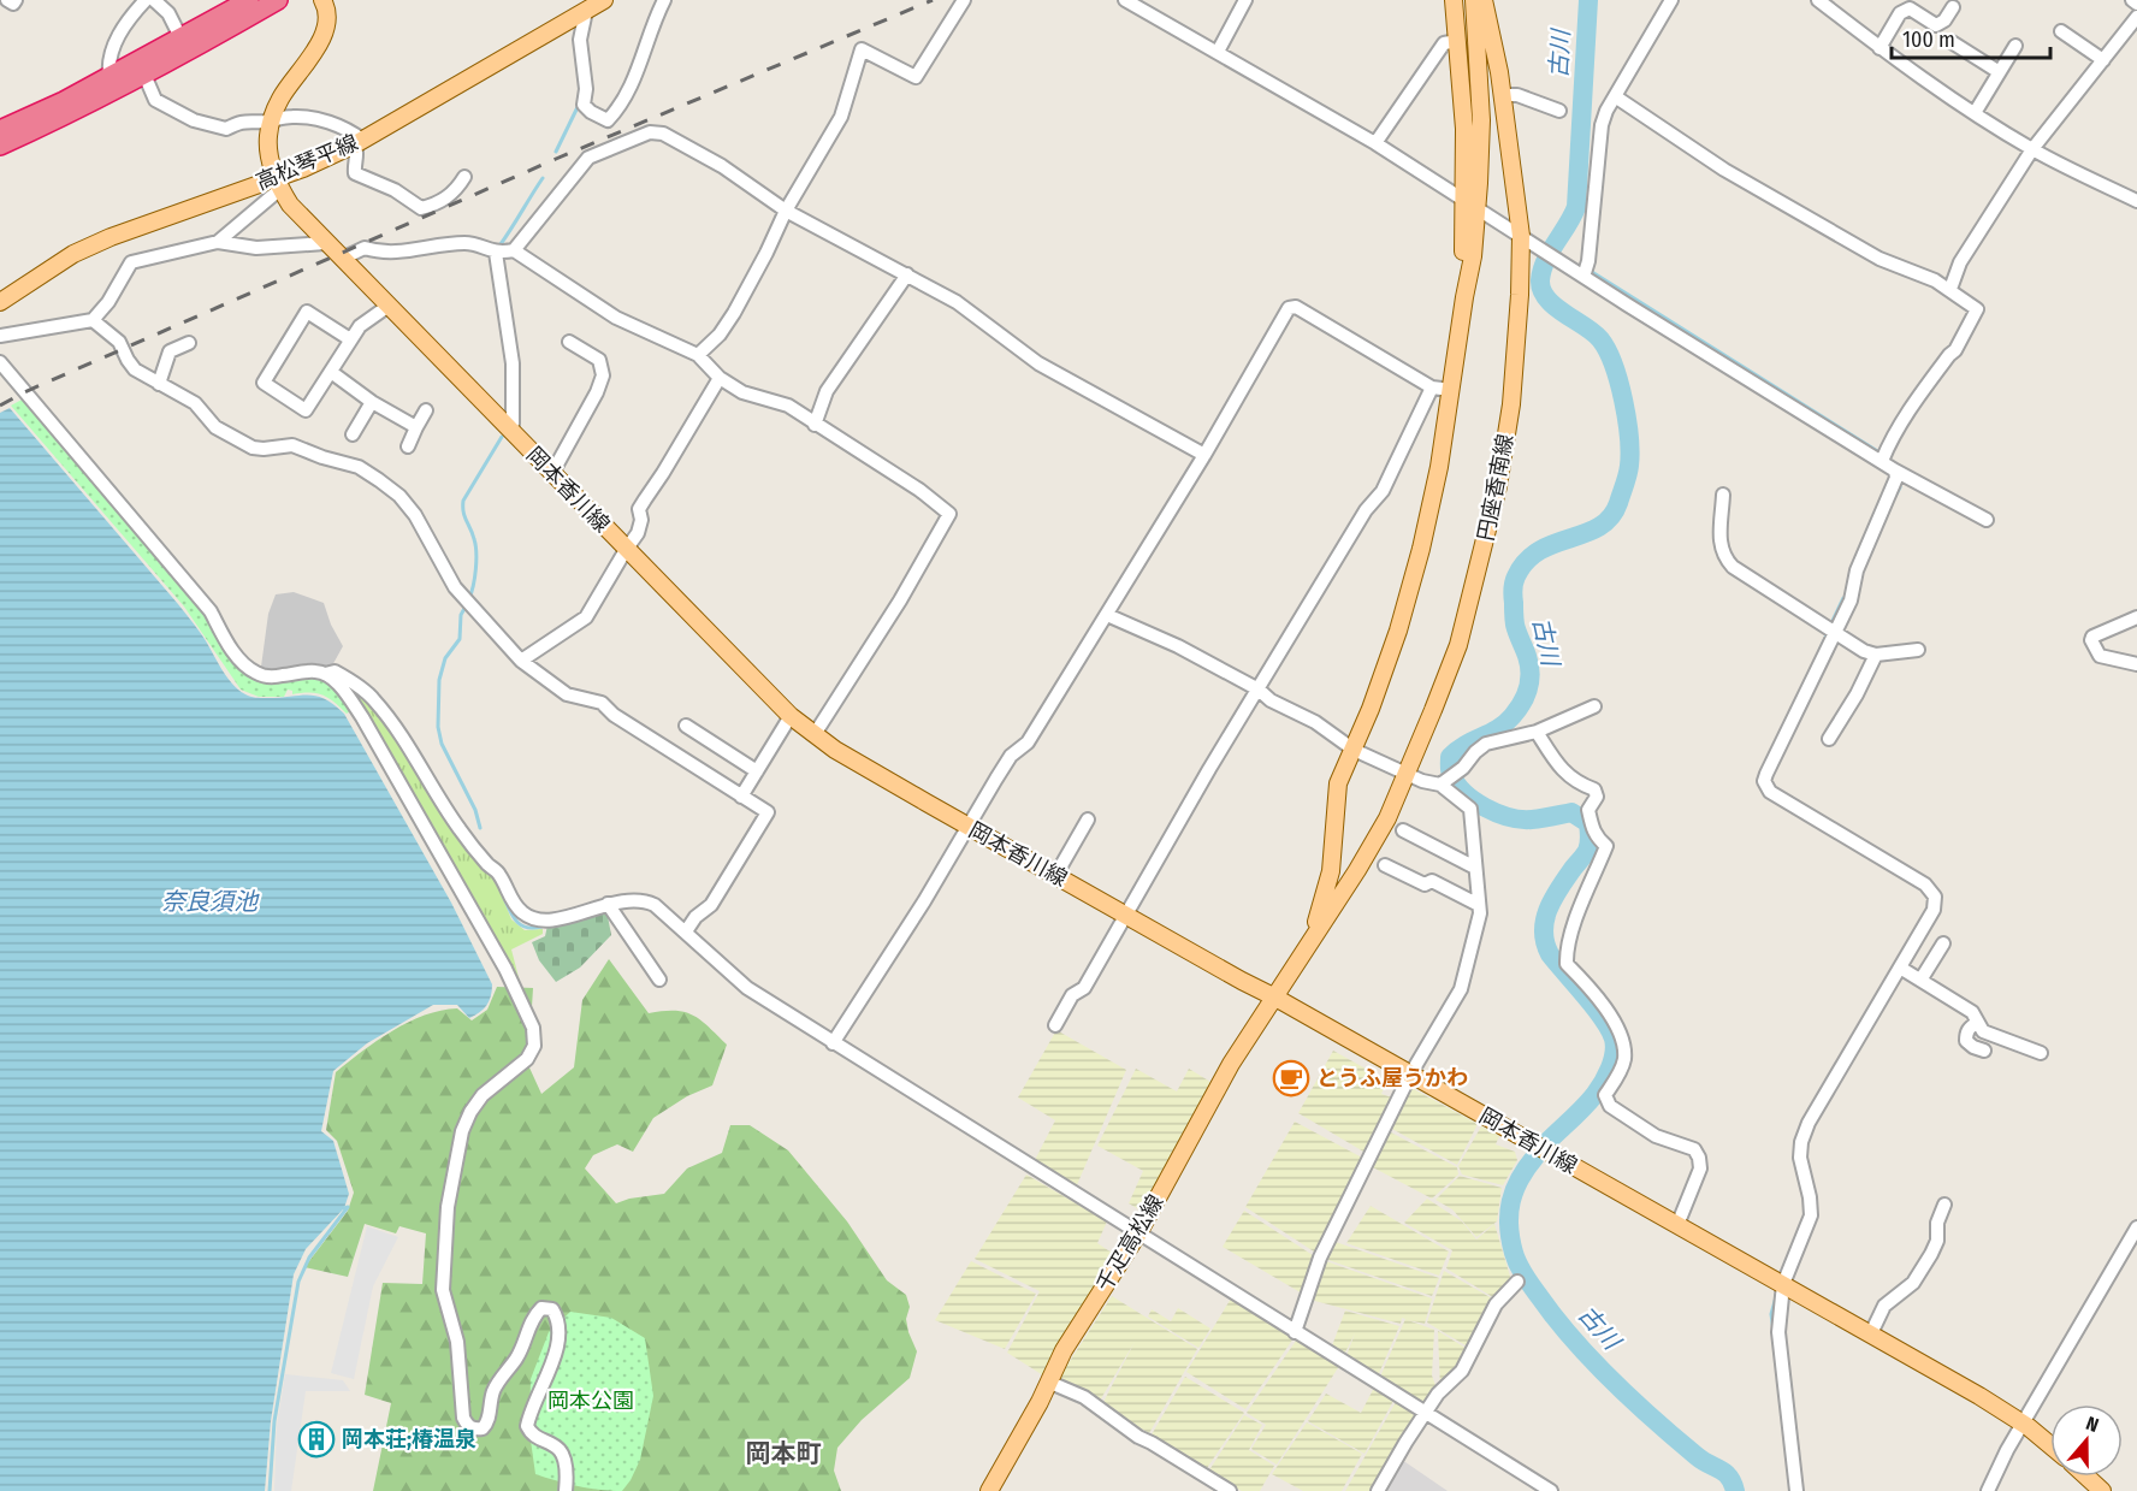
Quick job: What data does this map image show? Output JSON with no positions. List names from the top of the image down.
{
  "streets": {
    "main road": [
      "高松琴平線",
      "円座香南線",
      "岡本香川線",
      "千疋高松線"
    ]
  },
  "crossings": [
    ["高松琴平線", "岡本香川線"],
    ["円座香南線", "岡本香川線"],
    ["円座香南線", "千疋高松線"],
    ["岡本香川線", "千疋高松線"]
  ],
  "districts": ["岡本町"],
  "water": ["古川", "奈良須池"],
  "parks": ["岡本公園"],
  "places": {
    "cafe": ["とうふ屋うかわ"],
    "building": ["岡本荘;椿温泉"]
  },
  "scale_bar": "100 m",
  "north": "top"
}
